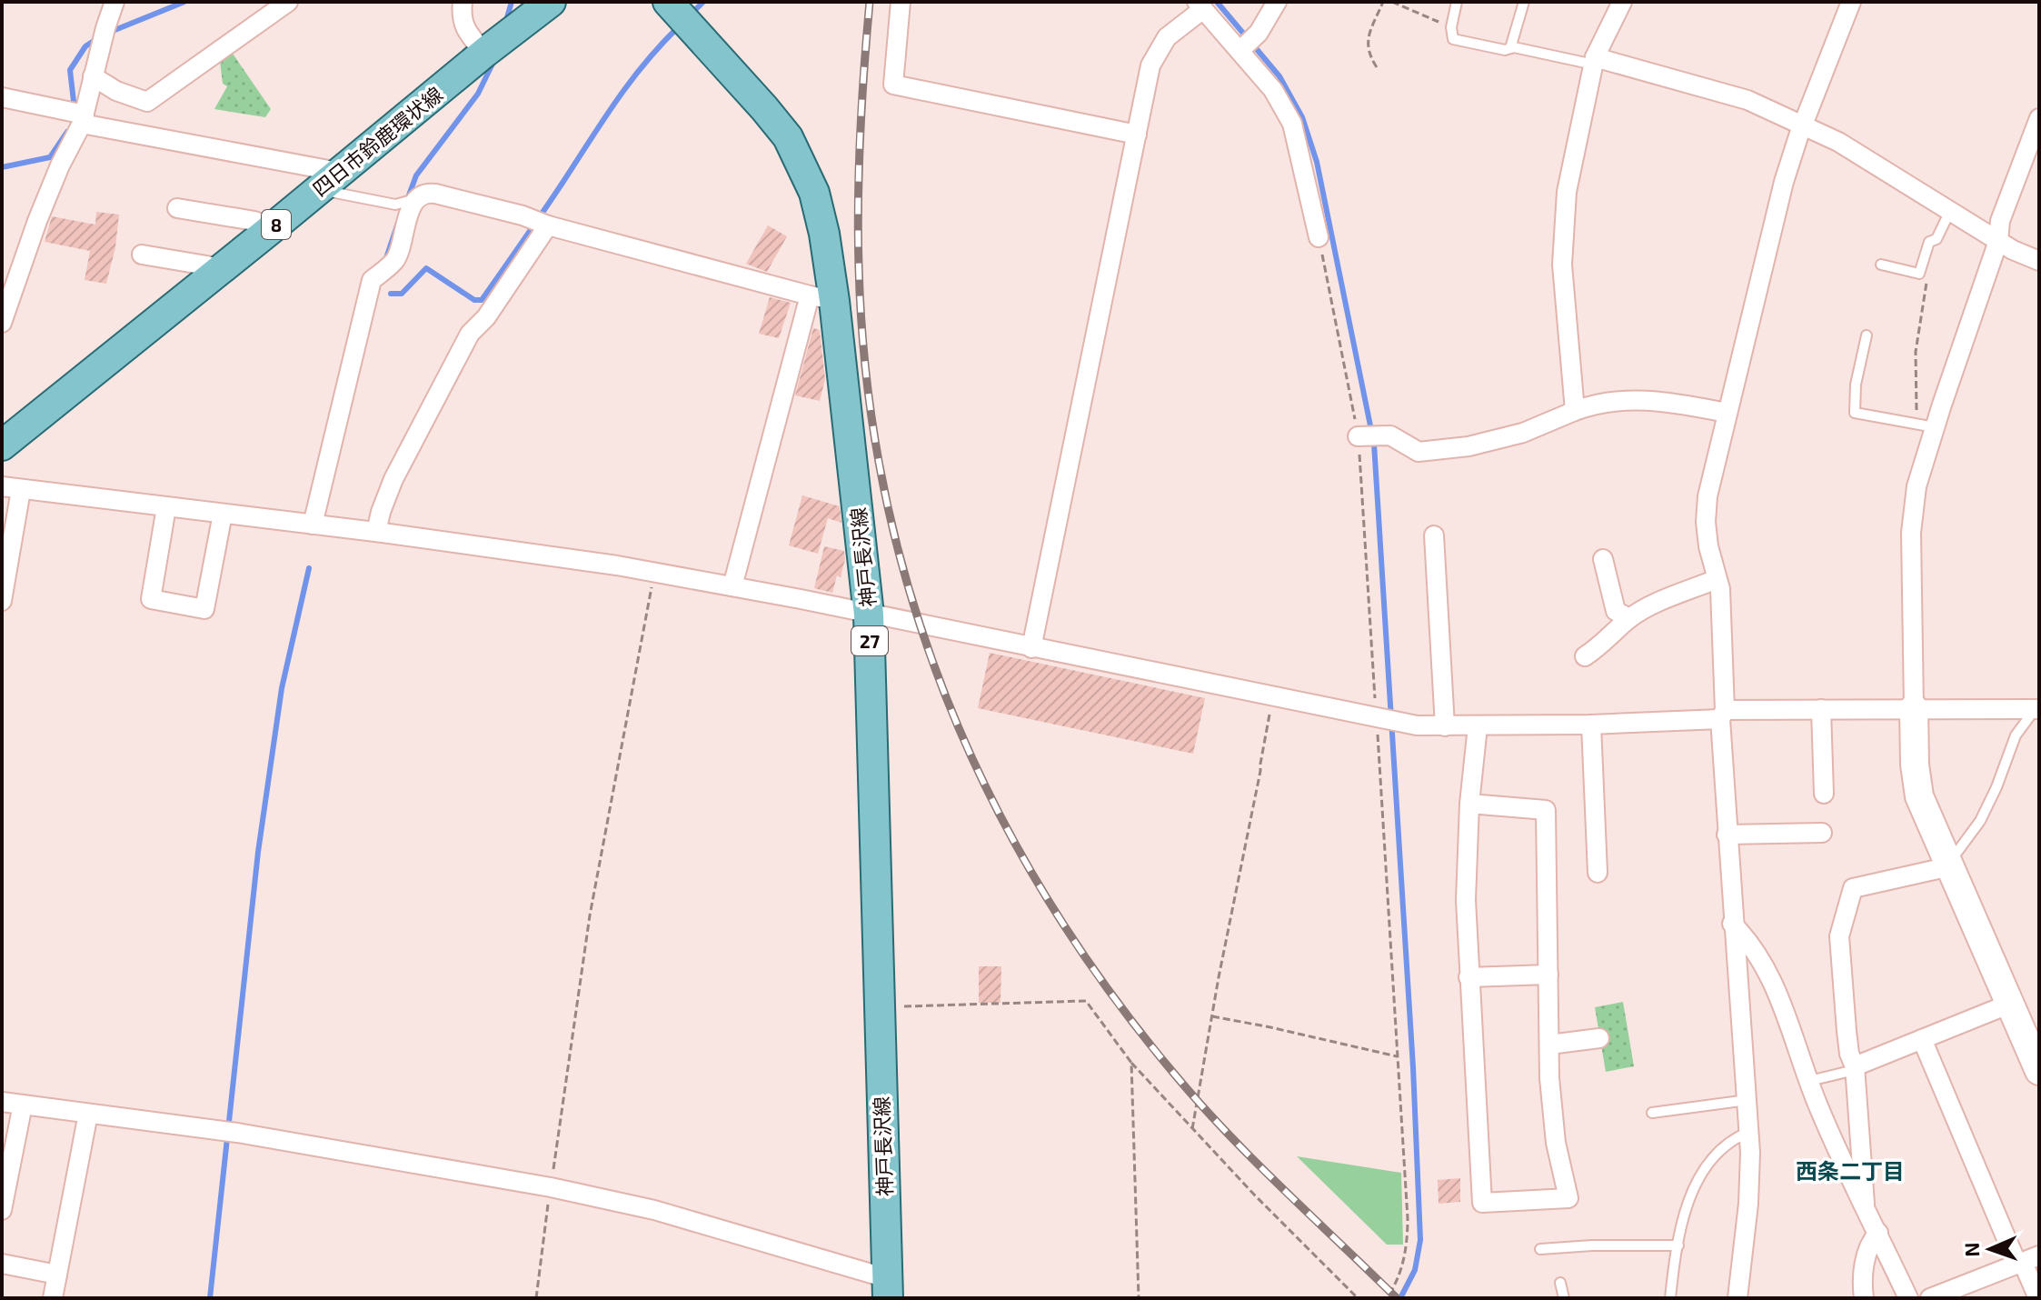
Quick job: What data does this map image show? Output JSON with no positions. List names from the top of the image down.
{
  "streets": {
    "main road": [
      "四日市鈴鹿環状線",
      "8",
      "神戸長沢線",
      "27"
    ]
  },
  "districts": ["西条二丁目"],
  "north": "left"
}
